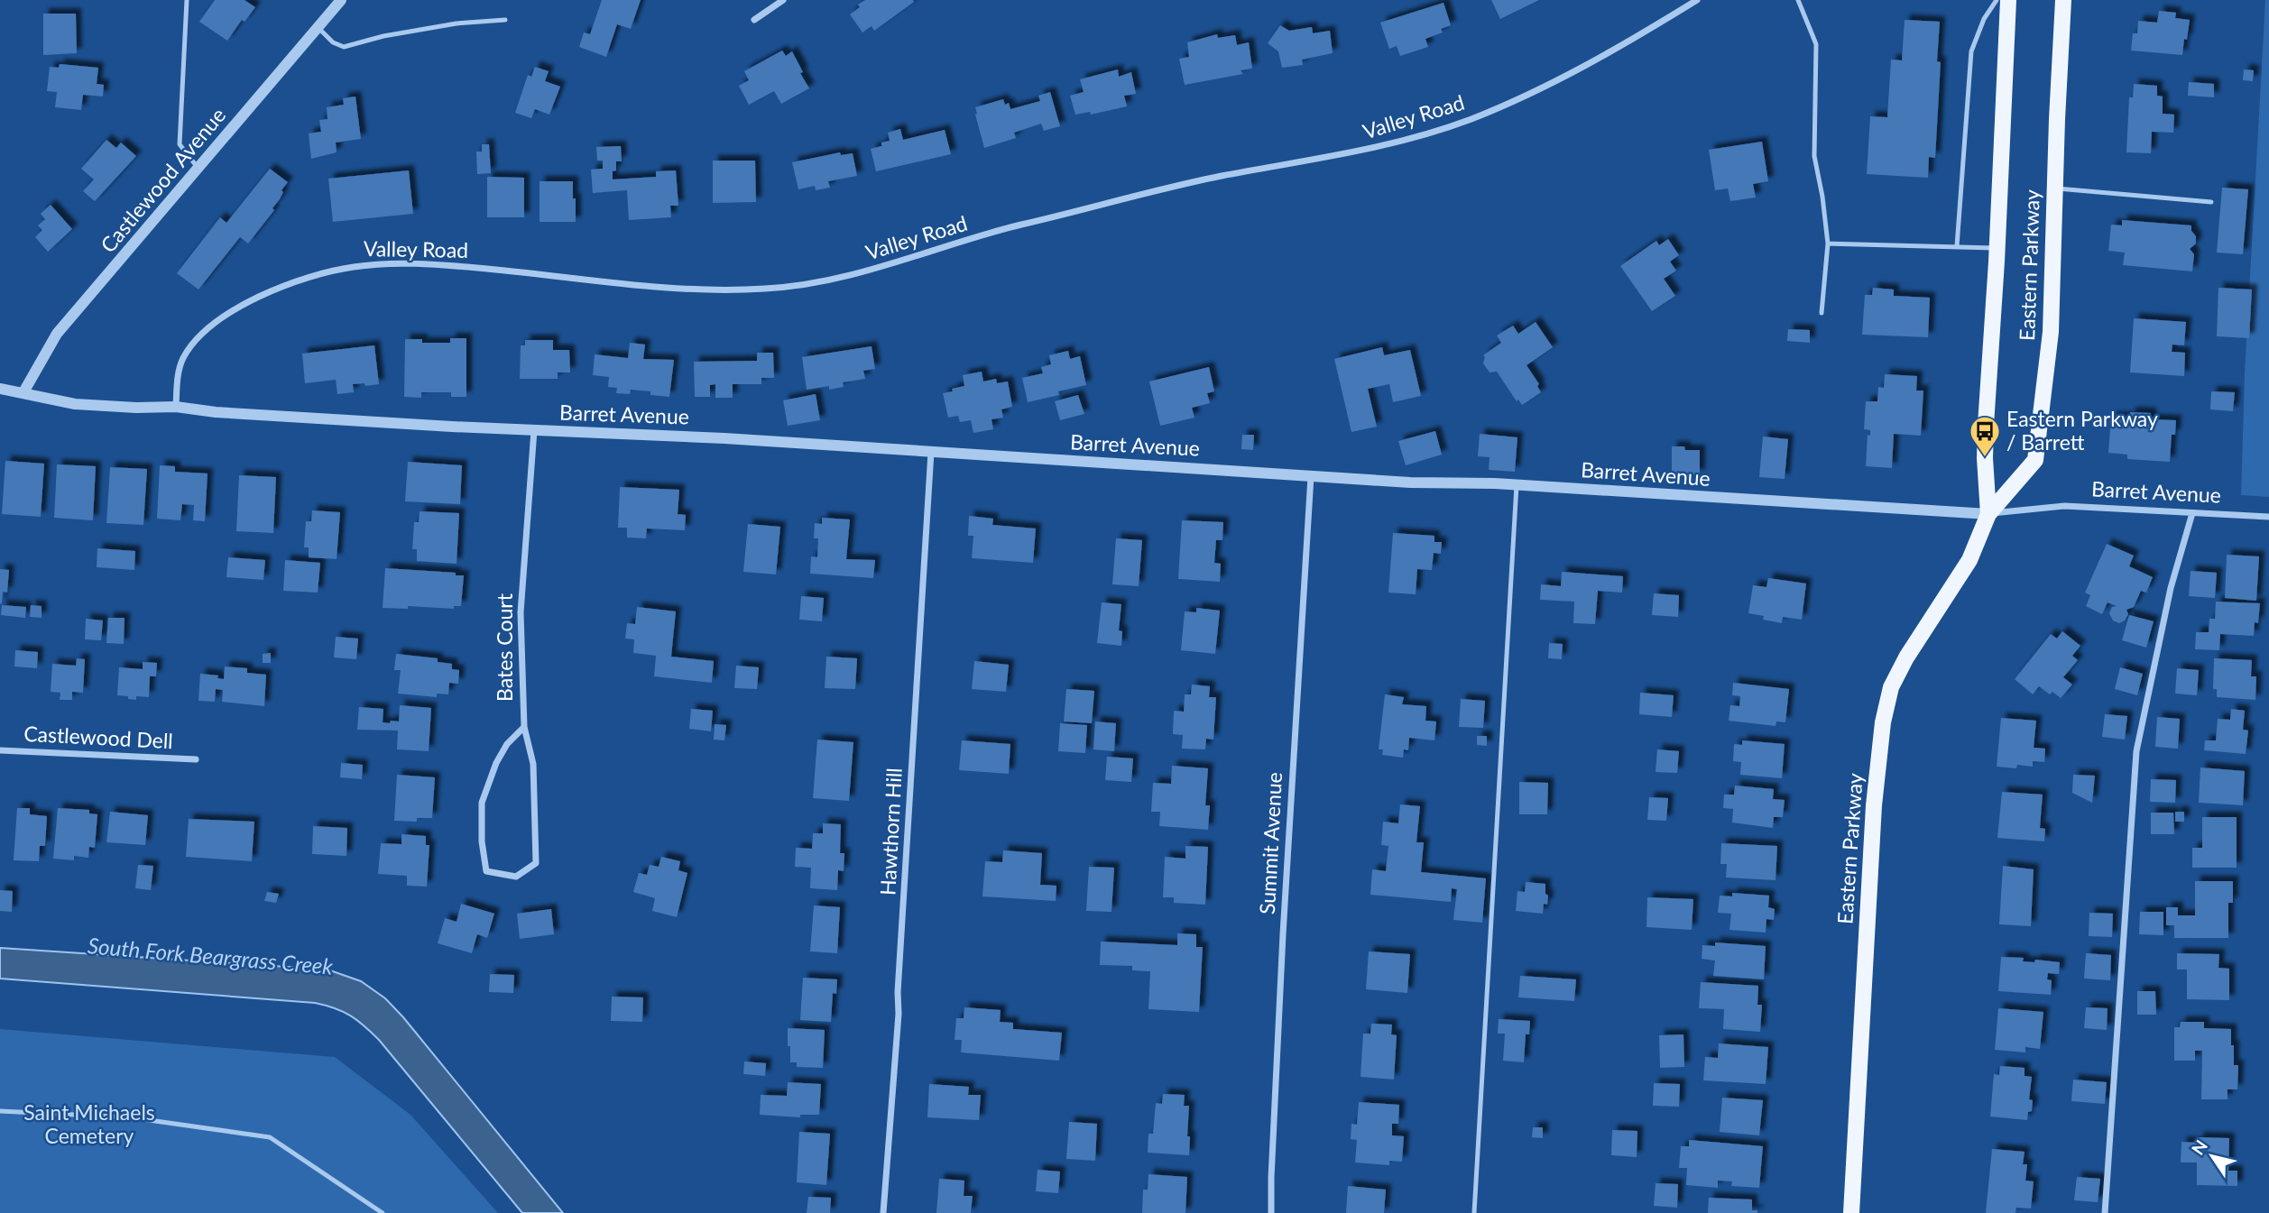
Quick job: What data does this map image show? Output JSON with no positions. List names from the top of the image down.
{
  "streets": {
    "main road": ["Eastern Parkway"],
    "street": [
      "Valley Road",
      "Castlewood Avenue",
      "Barret Avenue",
      "Bates Court",
      "Castlewood Dell",
      "Hawthorn Hill",
      "Summit Avenue"
    ]
  },
  "crossings": [
    ["Valley Road", "Barret Avenue"],
    ["Castlewood Avenue", "Barret Avenue"],
    ["Eastern Parkway", "Barret Avenue"],
    ["Barret Avenue", "Bates Court"],
    ["Barret Avenue", "Hawthorn Hill"],
    ["Barret Avenue", "Summit Avenue"]
  ],
  "water": ["South Fork Beargrass Creek"],
  "parks": ["Saint Michaels Cemetery"],
  "places": {
    "bus stop": ["Eastern Parkway / Barrett"]
  },
  "north": "top left"
}
